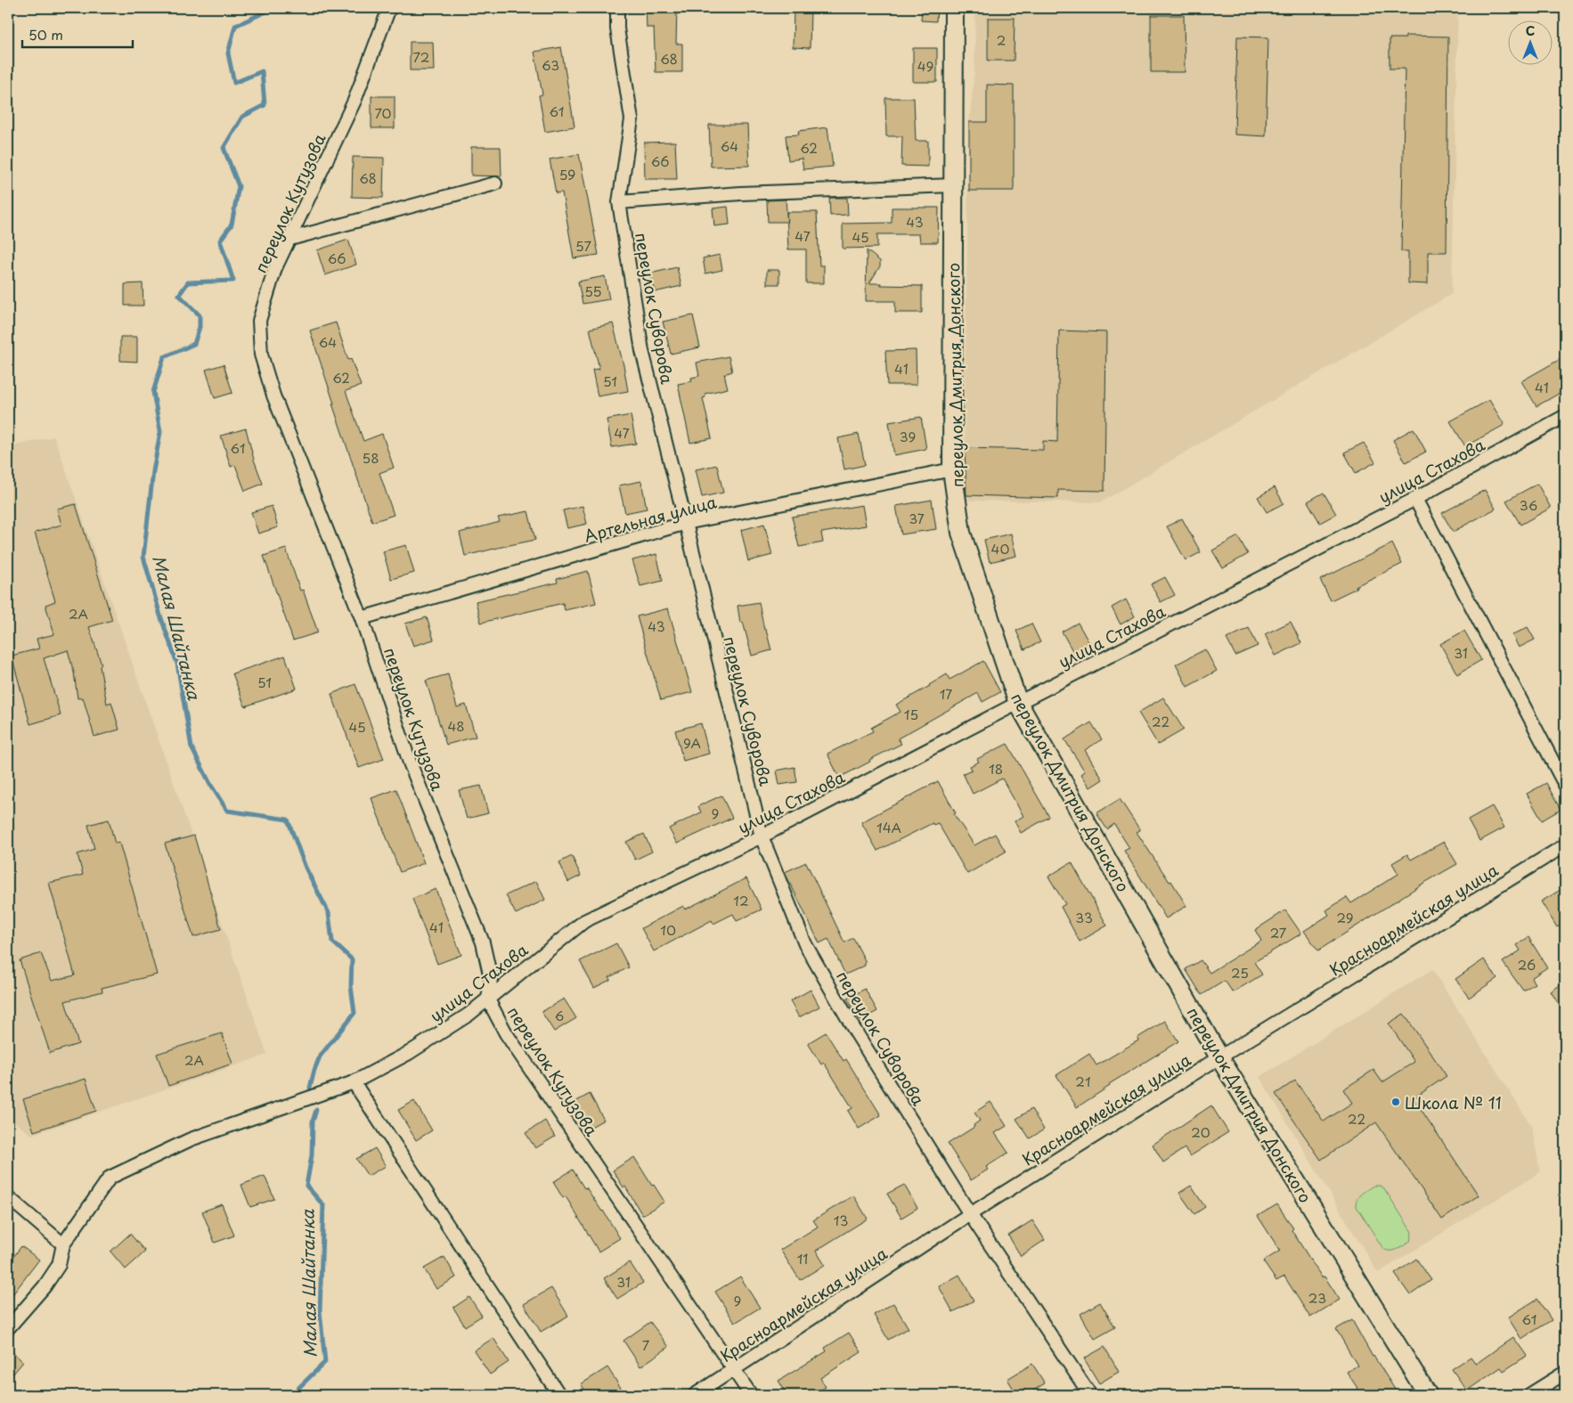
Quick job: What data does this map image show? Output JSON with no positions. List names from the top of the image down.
{
  "streets": {
    "street": [
      "переулок Кутузова",
      "переулок Суворова",
      "переулок Дмитрия Донского",
      "улица Стахова",
      "Артельная улица",
      "Красноармейская улица"
    ]
  },
  "crossings": [
    ["переулок Кутузова", "улица Стахова"],
    ["переулок Кутузова", "Артельная улица"],
    ["переулок Кутузова", "Красноармейская улица"],
    ["переулок Суворова", "улица Стахова"],
    ["переулок Суворова", "Артельная улица"],
    ["переулок Суворова", "Красноармейская улица"],
    ["переулок Дмитрия Донского", "улица Стахова"],
    ["переулок Дмитрия Донского", "Артельная улица"],
    ["переулок Дмитрия Донского", "Красноармейская улица"]
  ],
  "water": ["Малая Шайтанка"],
  "places": ["Школа № 11"],
  "house_numbers": [
    "2",
    "72",
    "68",
    "63",
    "49",
    "61",
    "70",
    "64",
    "62",
    "66",
    "59",
    "68",
    "43",
    "47",
    "45",
    "57",
    "66",
    "55",
    "64",
    "41",
    "62",
    "51",
    "41",
    "47",
    "39",
    "61",
    "58",
    "36",
    "37",
    "40",
    "2А",
    "43",
    "31",
    "51",
    "17",
    "15",
    "22",
    "48",
    "45",
    "9А",
    "18",
    "9",
    "14А",
    "12",
    "33",
    "29",
    "41",
    "10",
    "27",
    "26",
    "25",
    "6",
    "2А",
    "21",
    "22",
    "20",
    "13",
    "11",
    "31",
    "23",
    "9",
    "61",
    "7"
  ],
  "scale_bar": "50 m",
  "north": "top"
}
